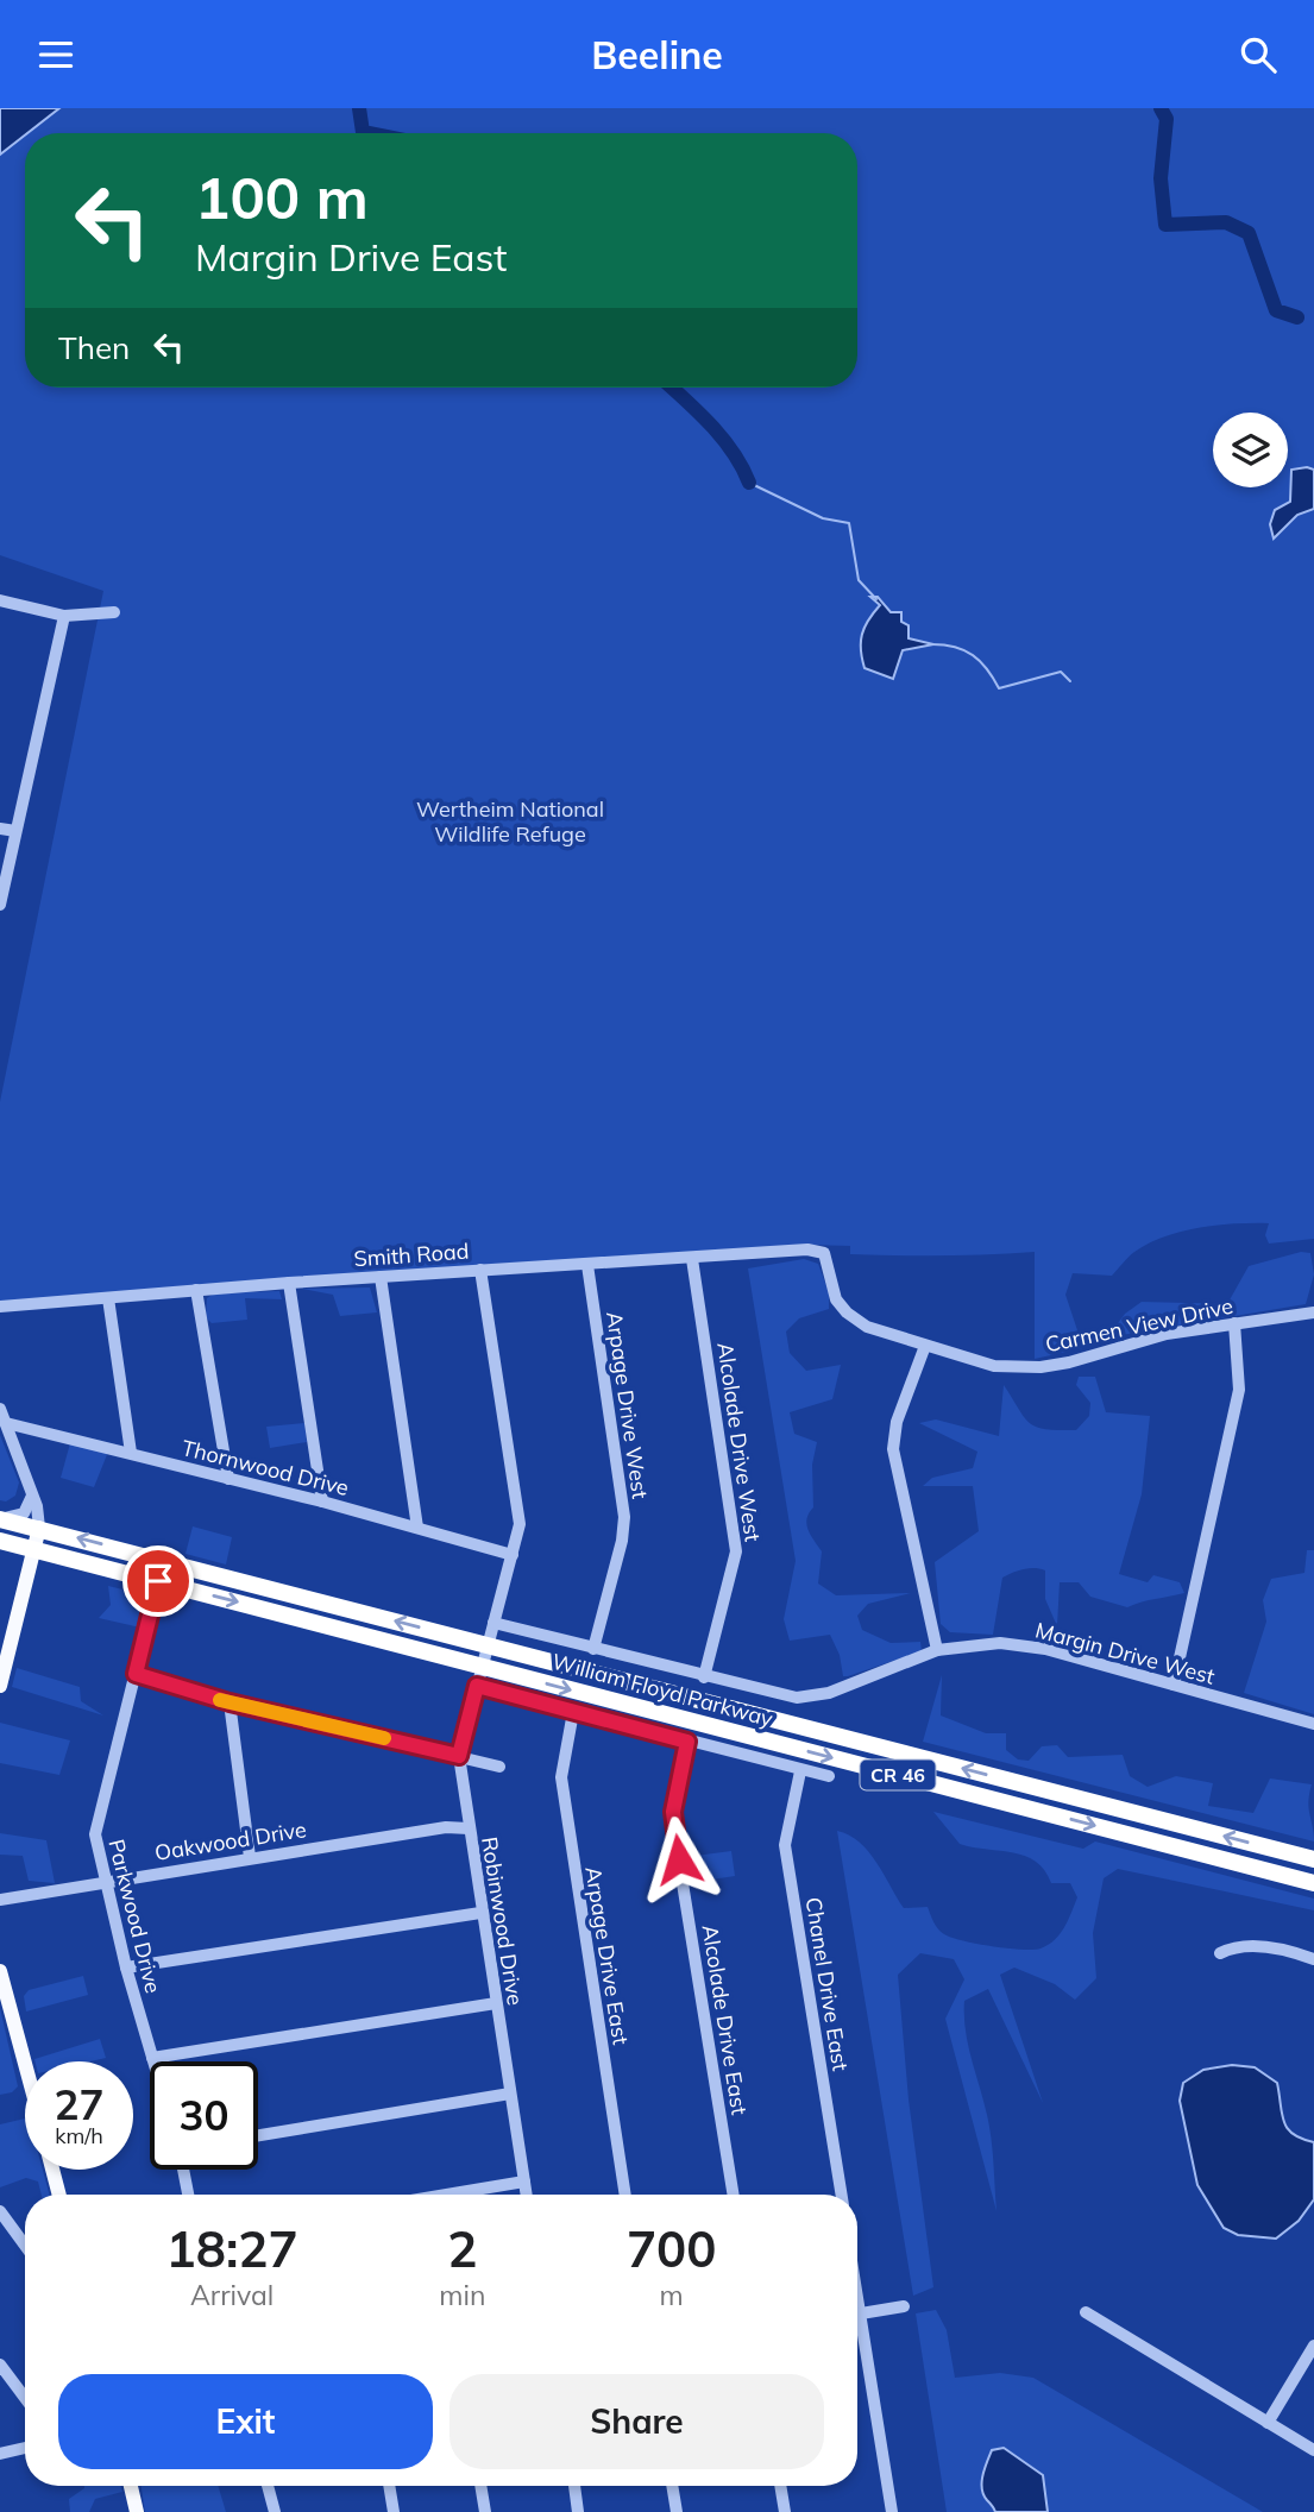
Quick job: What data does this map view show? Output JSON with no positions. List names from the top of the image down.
{
  "streets": {
    "highway": ["William Floyd Parkway", "CR 46"],
    "street": [
      "Smith Road",
      "Carmen View Drive",
      "Arpage Drive West",
      "Alcolade Drive West",
      "Thornwood Drive",
      "Margin Drive West",
      "Oakwood Drive",
      "Parkwood Drive",
      "Robinwood Drive",
      "Arpage Drive East",
      "Chanel Drive East",
      "Alcolade Drive East"
    ]
  },
  "crossings": [
    ["Smith Road", "Carmen View Drive"],
    ["Smith Road", "Arpage Drive West"],
    ["Smith Road", "Alcolade Drive West"],
    ["Smith Road", "Robinwood Drive"],
    ["Arpage Drive West", "Margin Drive West"],
    ["Alcolade Drive West", "Margin Drive West"],
    ["Thornwood Drive", "Robinwood Drive"],
    ["Margin Drive West", "Robinwood Drive"],
    ["William Floyd Parkway", "Parkwood Drive"],
    ["William Floyd Parkway", "Robinwood Drive"],
    ["Oakwood Drive", "Parkwood Drive"],
    ["Oakwood Drive", "Robinwood Drive"]
  ],
  "parks": ["Wertheim National Wildlife Refuge"],
  "page": {
    "header": "Beeline",
    "turn": ["100 m", "Margin Drive East"],
    "then": "Then",
    "speed": "27 km/h",
    "limit": "30",
    "eta": [
      "18:27",
      "Arrival",
      "2",
      "min",
      "700",
      "m"
    ],
    "buttons": ["Exit", "Share"]
  }
}
